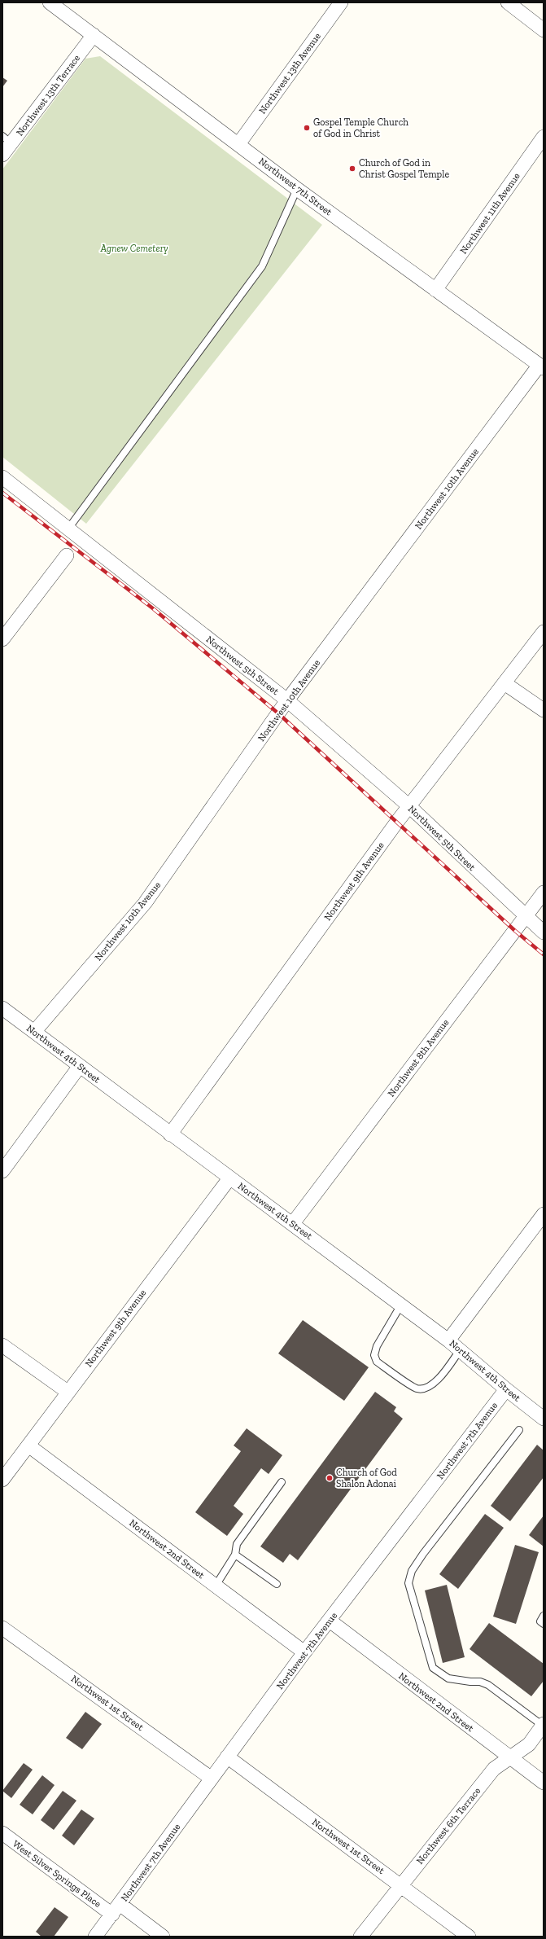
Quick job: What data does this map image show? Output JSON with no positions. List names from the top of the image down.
{
  "streets": {
    "street": [
      "Northwest 13th Avenue",
      "Northwest 13th Terrace",
      "Northwest 7th Street",
      "Northwest 11th Avenue",
      "Northwest 10th Avenue",
      "Northwest 5th Street",
      "Northwest 9th Avenue",
      "Northwest 4th Street",
      "Northwest 8th Avenue",
      "Northwest 7th Avenue",
      "Northwest 2nd Street",
      "Northwest 1st Street",
      "Northwest 6th Terrace",
      "West Silver Springs Place"
    ]
  },
  "crossings": [
    ["Northwest 13th Avenue", "Northwest 7th Street"],
    ["Northwest 13th Terrace", "Northwest 7th Street"],
    ["Northwest 7th Street", "Northwest 11th Avenue"],
    ["Northwest 7th Street", "Northwest 10th Avenue"],
    ["Northwest 10th Avenue", "Northwest 5th Street"],
    ["Northwest 10th Avenue", "Northwest 4th Street"],
    ["Northwest 5th Street", "Northwest 9th Avenue"],
    ["Northwest 5th Street", "Northwest 8th Avenue"],
    ["Northwest 9th Avenue", "Northwest 4th Street"],
    ["Northwest 9th Avenue", "Northwest 2nd Street"],
    ["Northwest 4th Street", "Northwest 8th Avenue"],
    ["Northwest 4th Street", "Northwest 7th Avenue"],
    ["Northwest 7th Avenue", "Northwest 2nd Street"],
    ["Northwest 7th Avenue", "Northwest 1st Street"],
    ["Northwest 7th Avenue", "West Silver Springs Place"],
    ["Northwest 2nd Street", "Northwest 6th Terrace"],
    ["Northwest 1st Street", "Northwest 6th Terrace"]
  ],
  "parks": ["Agnew Cemetery"],
  "places": ["Gospel Temple Church of God in Christ", "Church of God in Christ Gospel Temple", "Church of God Shalon Adonai"]
}
